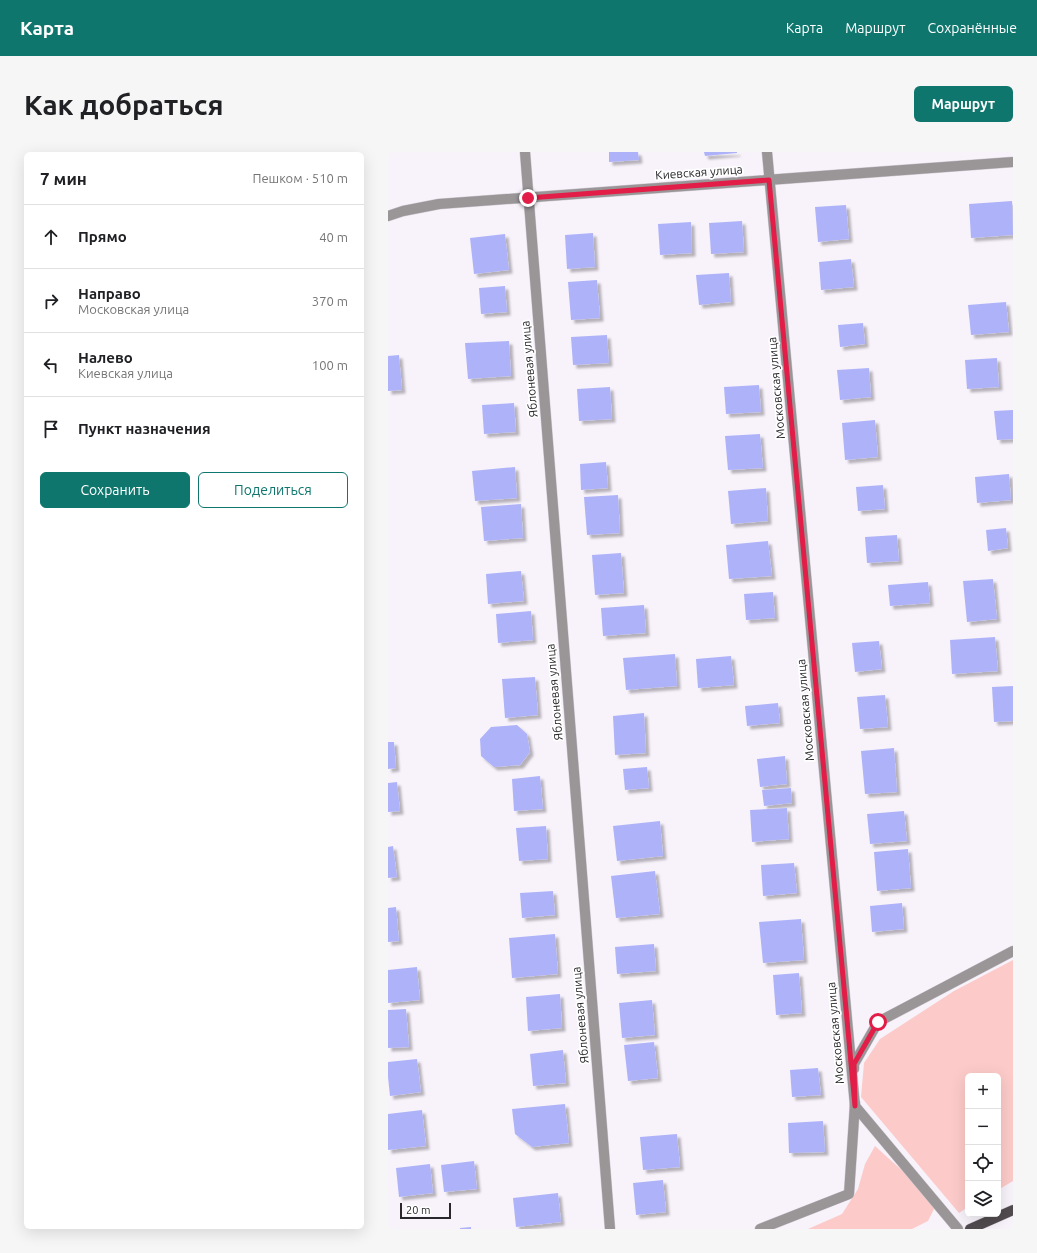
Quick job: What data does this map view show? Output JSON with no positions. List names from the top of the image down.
{
  "streets": {
    "street": ["Киевская улица", "Яблоневая улица", "Московская улица"]
  },
  "crossings": [
    ["Киевская улица", "Яблоневая улица"],
    ["Киевская улица", "Московская улица"]
  ],
  "scale_bar": "20 m",
  "page": {
    "header": "Карта",
    "nav": ["Карта", "Маршрут", "Сохранённые"],
    "buttons": [
      "Маршрут",
      ["Сохранить", "Поделиться"]
    ],
    "title": "Как добраться",
    "heading": ["7 мин", "Пешком · 510 m"],
    "list": [
      ["Прямо", "40 m"],
      ["Направо", "Московская улица", "370 m"],
      ["Налево", "Киевская улица", "100 m"],
      "Пункт назначения"
    ],
    "map_buttons": ["+", "−"],
    "scale": "20 m"
  }
}
